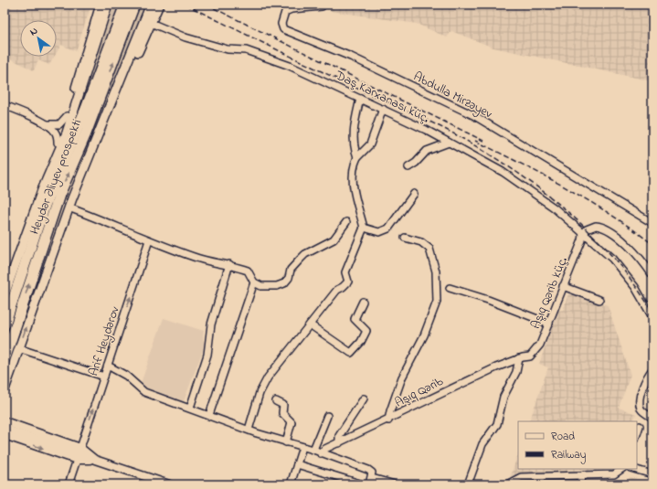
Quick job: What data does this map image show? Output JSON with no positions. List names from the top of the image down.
{
  "streets": {
    "highway": ["Heydər Əliyev prospekti"],
    "street": [
      "Abdulla Mirzəyev",
      "Daş Karxanası küç.",
      "Aşıq Qərib küç.",
      "Arif Heydərov",
      "Aşıq Qərib"
    ]
  },
  "crossings": [
    ["Daş Karxanası küç.", "Aşıq Qərib küç."],
    ["Aşıq Qərib küç.", "Aşıq Qərib"]
  ],
  "one_way": ["Arif Heydərov"],
  "legend": ["Road", "Railway"],
  "north": "top left"
}
